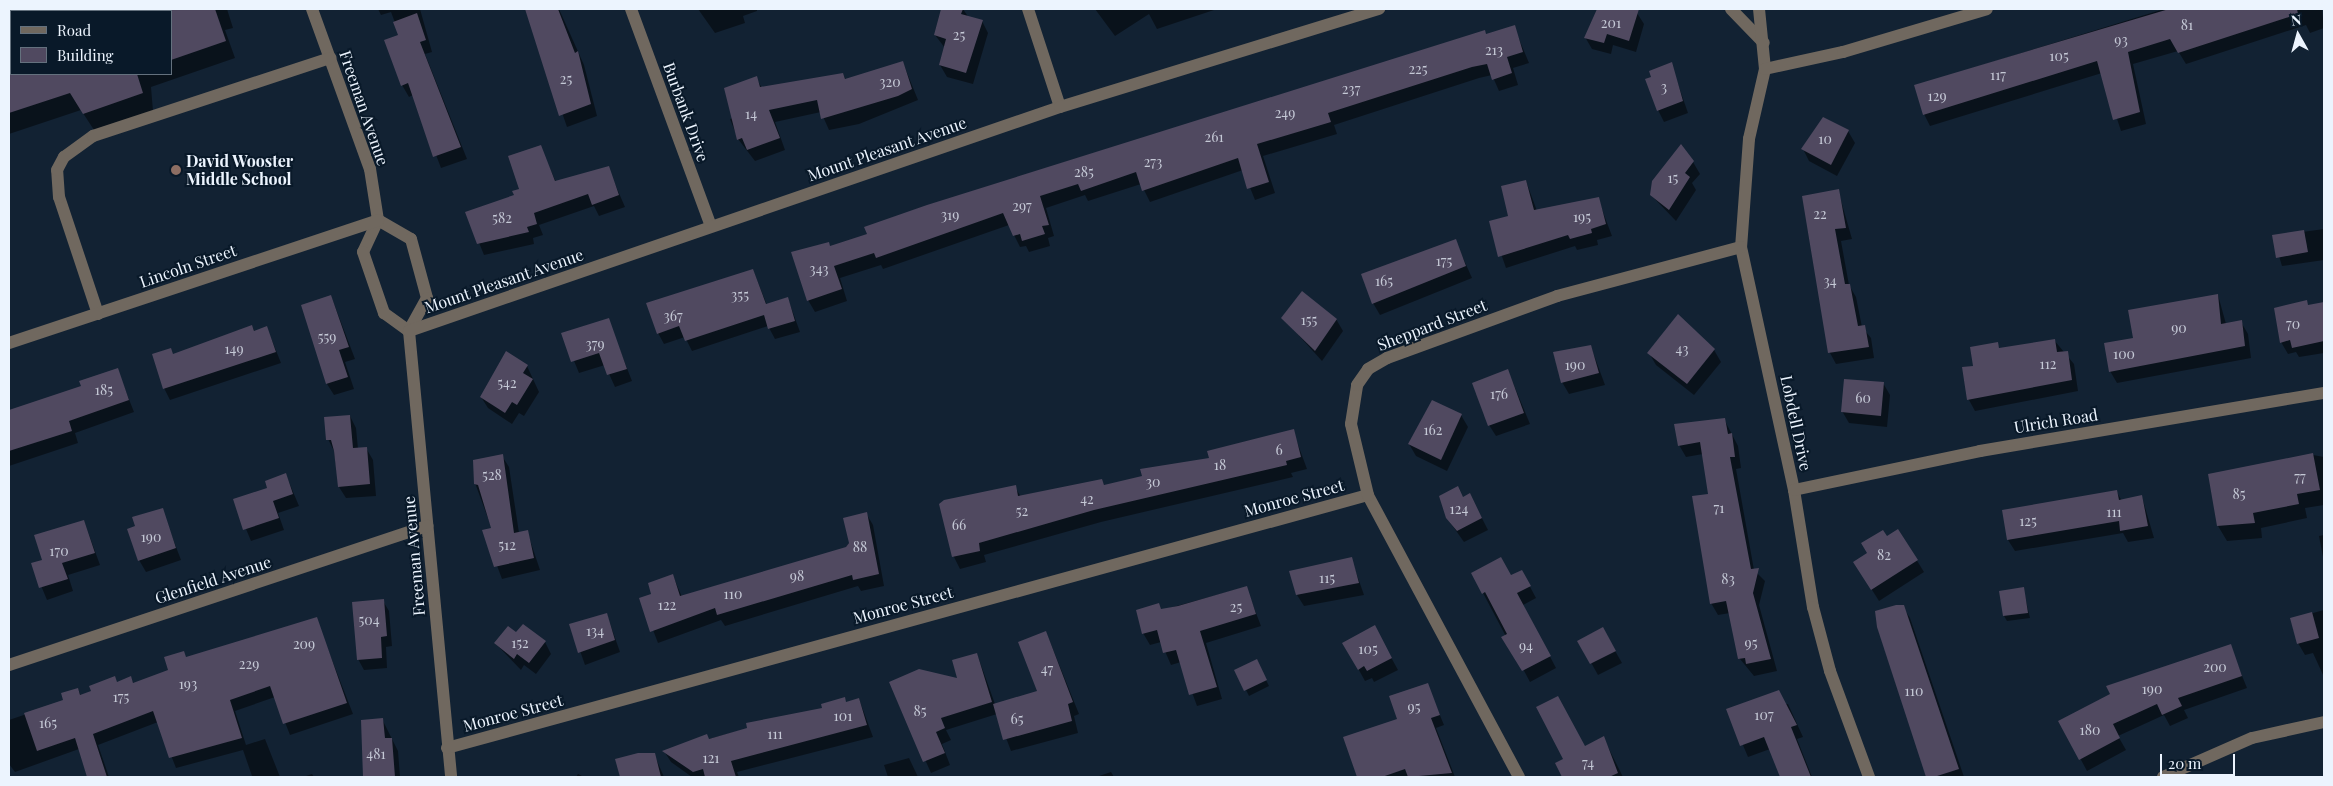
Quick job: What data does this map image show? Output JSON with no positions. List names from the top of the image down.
{
  "streets": {
    "street": [
      "Freeman Avenue",
      "Burbank Drive",
      "Mount Pleasant Avenue",
      "Lincoln Street",
      "Sheppard Street",
      "Ulrich Road",
      "Lobdell Drive",
      "Monroe Street",
      "Glenfield Avenue"
    ]
  },
  "crossings": [
    ["Freeman Avenue", "Mount Pleasant Avenue"],
    ["Freeman Avenue", "Lincoln Street"],
    ["Freeman Avenue", "Monroe Street"],
    ["Freeman Avenue", "Glenfield Avenue"],
    ["Burbank Drive", "Mount Pleasant Avenue"],
    ["Sheppard Street", "Lobdell Drive"],
    ["Sheppard Street", "Monroe Street"],
    ["Ulrich Road", "Lobdell Drive"]
  ],
  "places": ["David Wooster Middle School"],
  "house_numbers": [
    "201",
    "81",
    "25",
    "93",
    "213",
    "105",
    "225",
    "117",
    "25",
    "320",
    "3",
    "237",
    "129",
    "249",
    "14",
    "261",
    "10",
    "273",
    "285",
    "15",
    "297",
    "22",
    "319",
    "195",
    "582",
    "175",
    "343",
    "165",
    "34",
    "355",
    "367",
    "155",
    "70",
    "90",
    "559",
    "379",
    "149",
    "43",
    "100",
    "112",
    "190",
    "542",
    "185",
    "176",
    "60",
    "162",
    "6",
    "18",
    "528",
    "77",
    "30",
    "85",
    "42",
    "71",
    "124",
    "52",
    "111",
    "125",
    "66",
    "190",
    "512",
    "88",
    "170",
    "82",
    "98",
    "115",
    "83",
    "110",
    "122",
    "25",
    "504",
    "134",
    "152",
    "95",
    "209",
    "94",
    "105",
    "229",
    "200",
    "47",
    "193",
    "190",
    "110",
    "175",
    "95",
    "85",
    "107",
    "101",
    "65",
    "165",
    "180",
    "111",
    "481",
    "121",
    "74"
  ],
  "legend": ["Road", "Building"],
  "scale_bar": "20 m",
  "north": "top"
}
